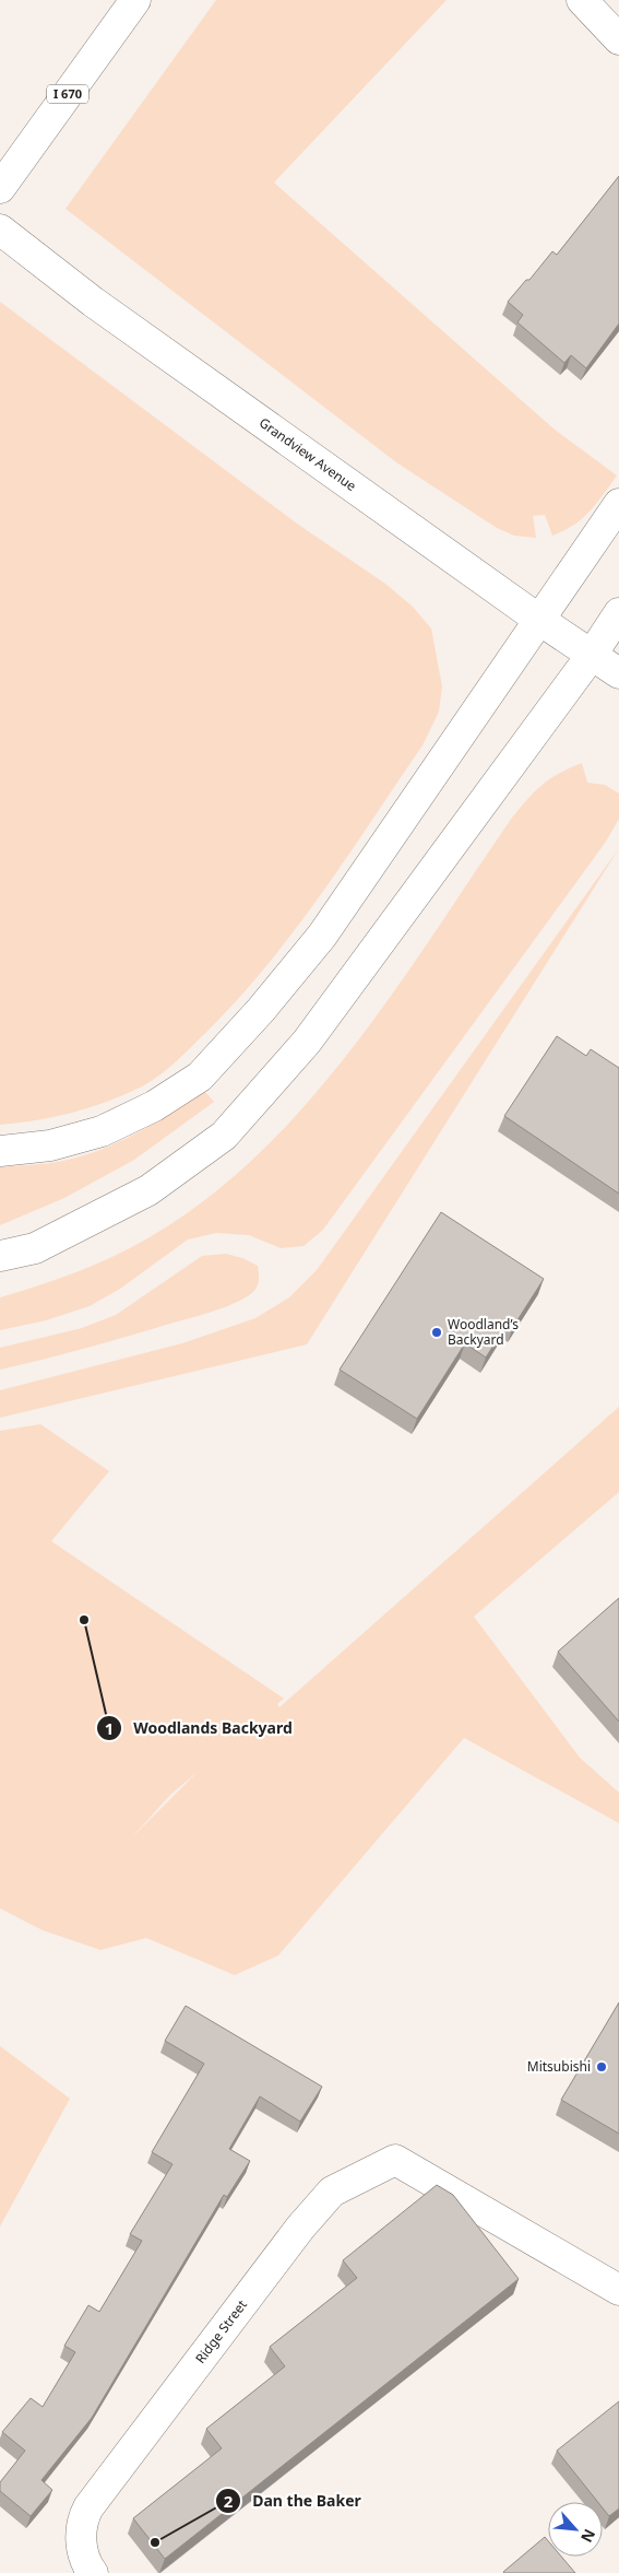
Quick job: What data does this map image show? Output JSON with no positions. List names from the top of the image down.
{
  "streets": {
    "main road": ["I 670", "Grandview Avenue", "Ridge Street"]
  },
  "places": [
    "Woodland’s Backyard",
    "Woodlands Backyard",
    "Mitsubishi",
    "Dan the Baker"
  ],
  "north": "bottom right"
}
